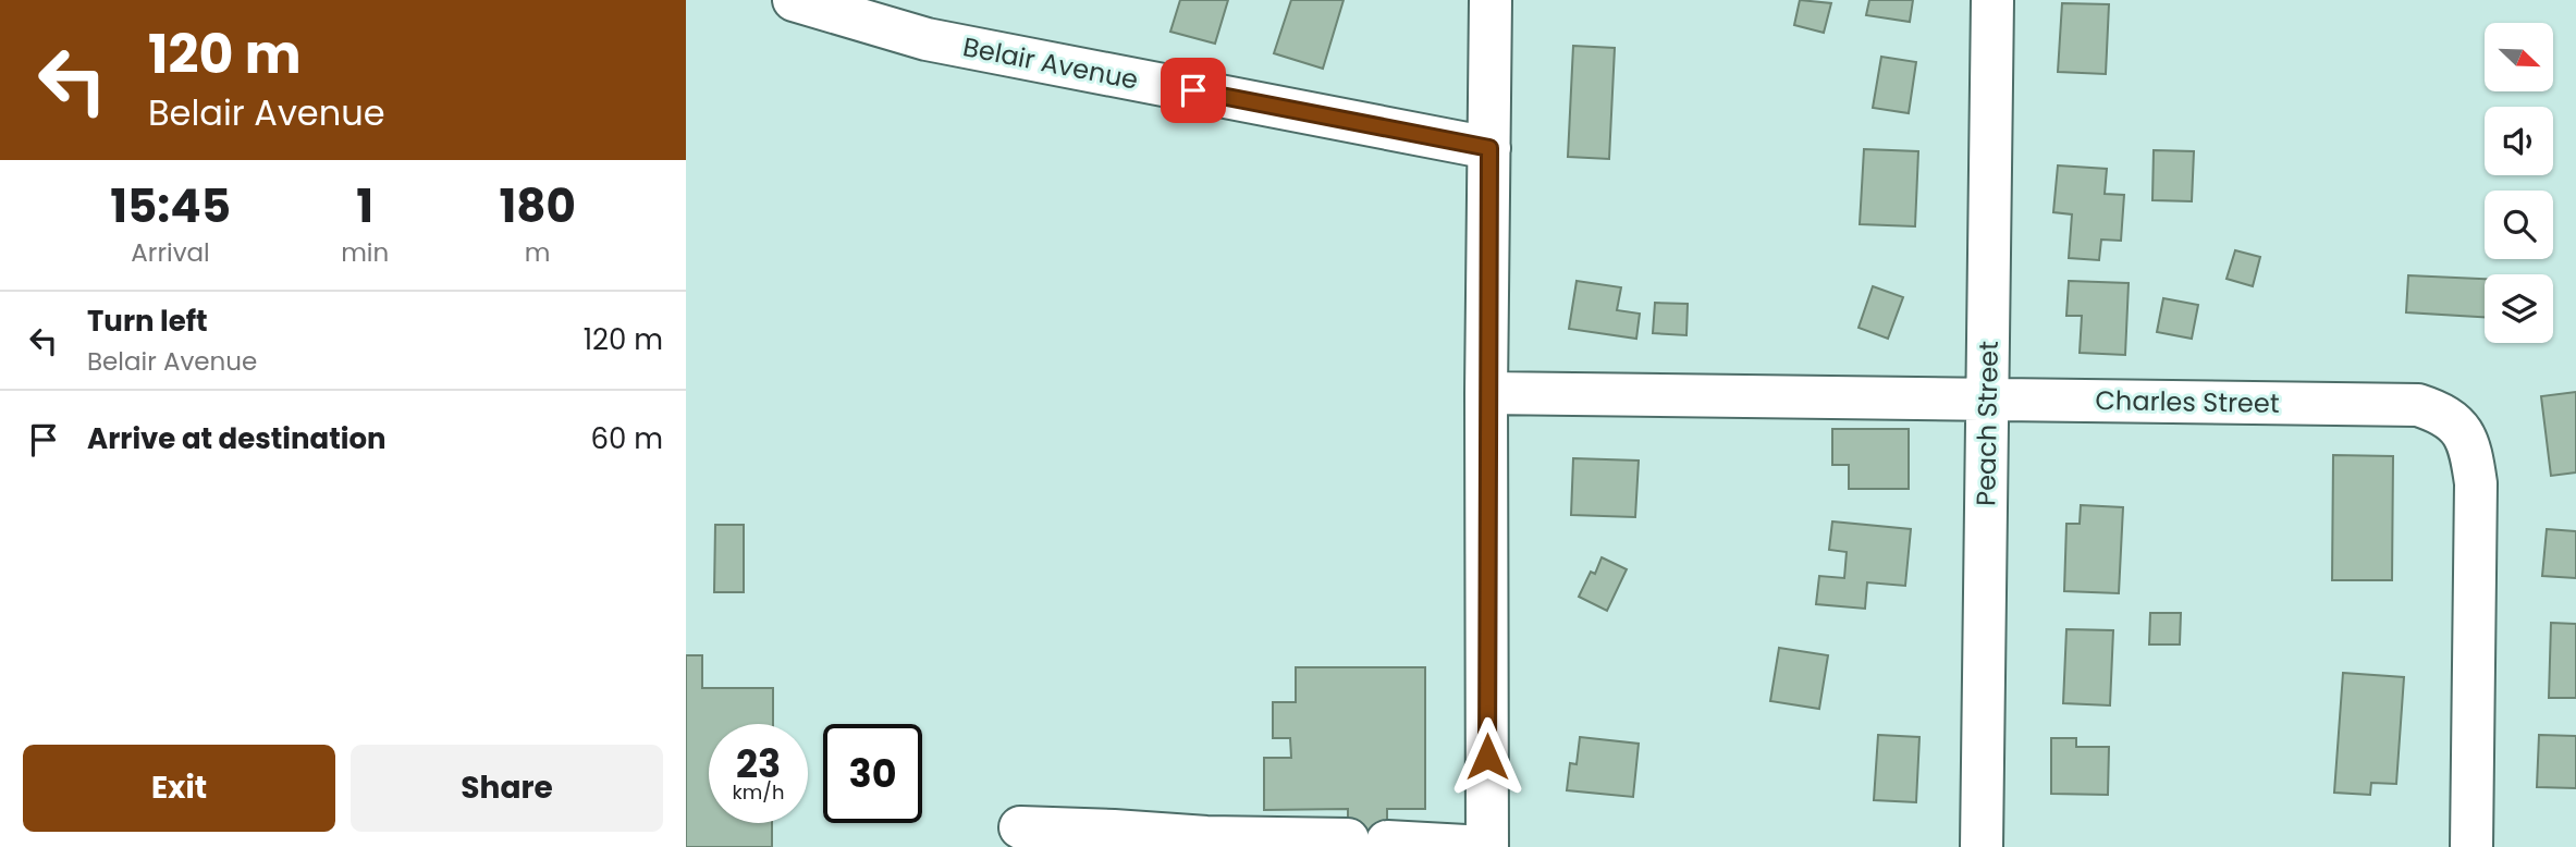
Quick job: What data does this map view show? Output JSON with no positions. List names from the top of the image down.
{
  "streets": {
    "street": ["Belair Avenue", "Charles Street", "Peach Street"]
  },
  "crossings": [
    ["Charles Street", "Peach Street"]
  ],
  "north": "bottom right",
  "page": {
    "turn": ["120 m", "Belair Avenue"],
    "eta": [
      "15:45",
      "Arrival",
      "1",
      "min",
      "180",
      "m"
    ],
    "list": [
      {
        "name": "Turn left",
        "note": "Belair Avenue",
        "value": "120 m"
      },
      {
        "name": "Arrive at destination",
        "value": "60 m"
      }
    ],
    "speed": "23 km/h",
    "limit": "30",
    "buttons": ["Exit", "Share"]
  }
}
